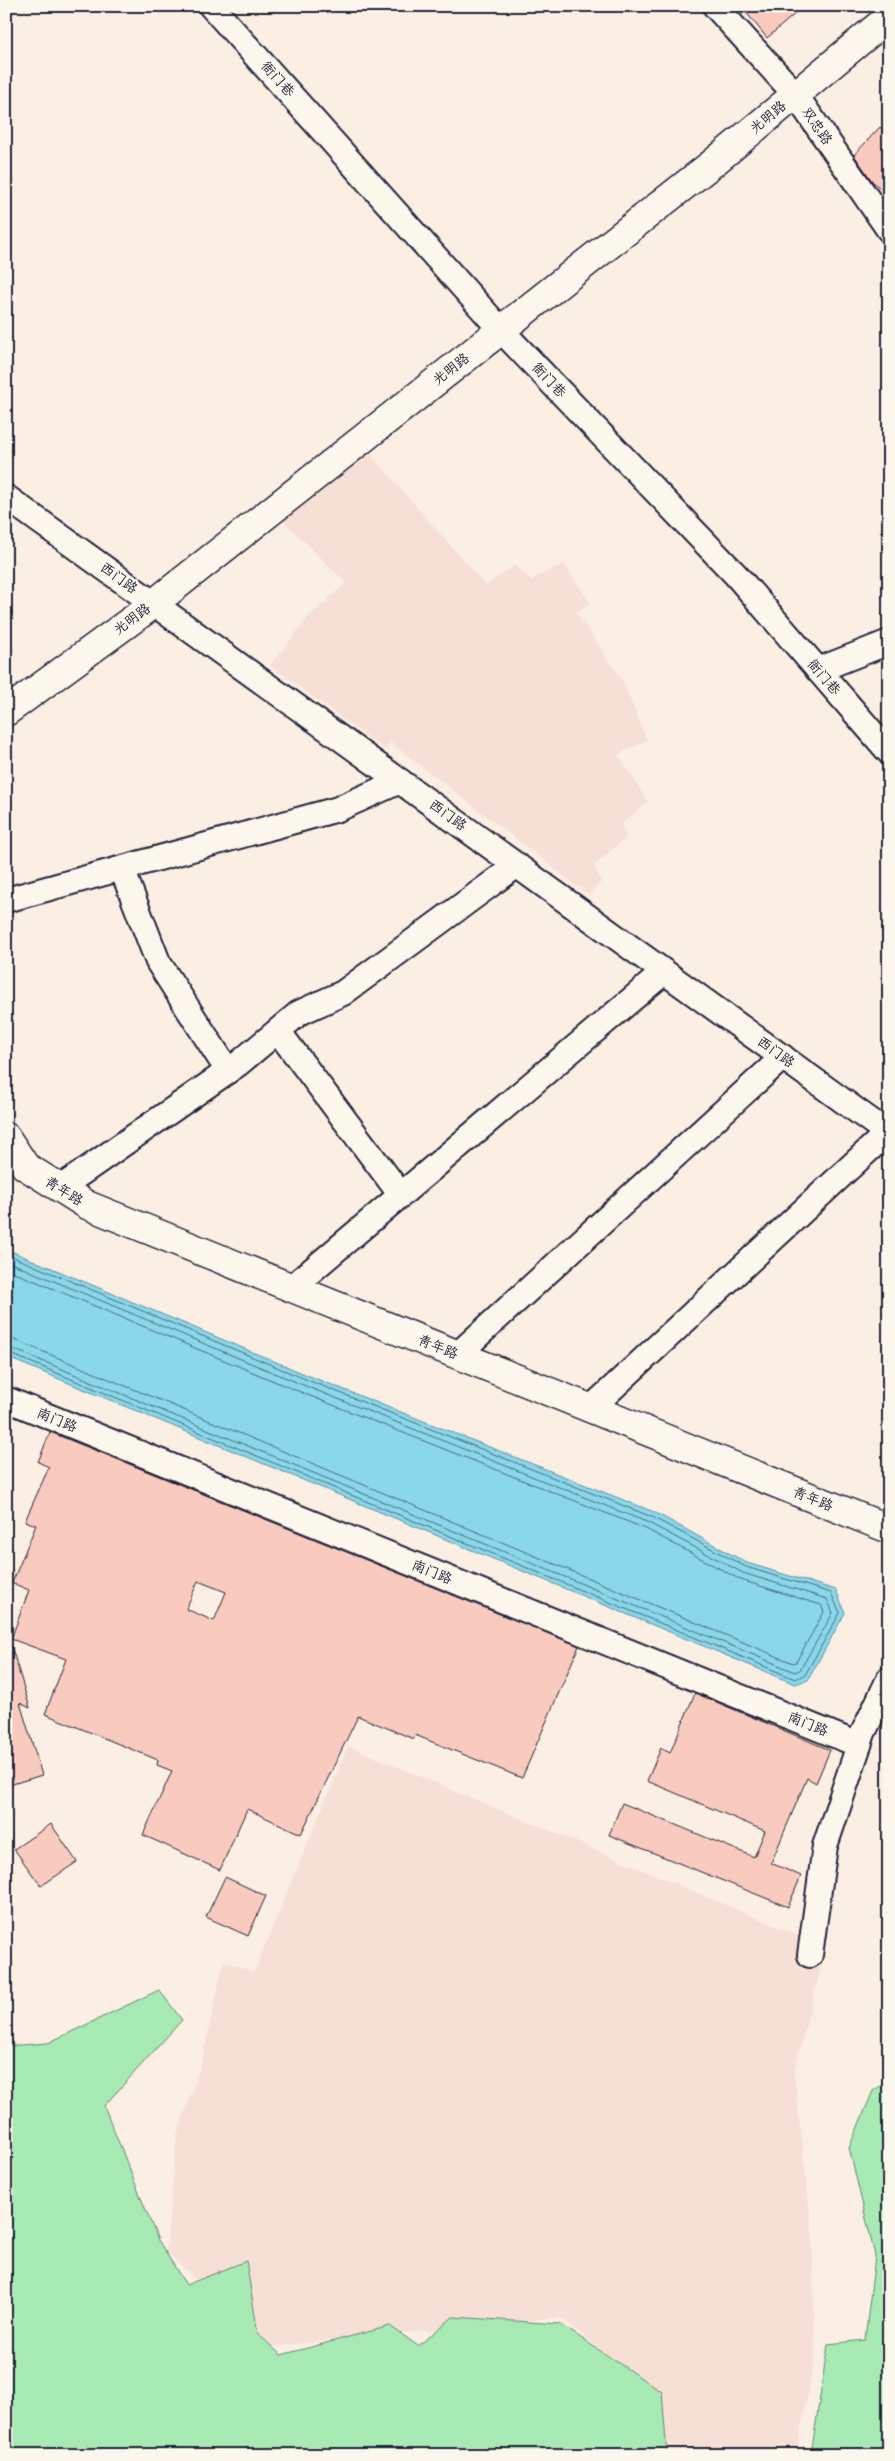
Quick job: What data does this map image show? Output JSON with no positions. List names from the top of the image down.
{
  "streets": {
    "street": [
      "衙门巷",
      "光明路",
      "双忠路",
      "西门路",
      "青年路",
      "南门路"
    ]
  },
  "crossings": [
    ["衙门巷", "光明路"],
    ["光明路", "双忠路"],
    ["光明路", "西门路"]
  ]
}
